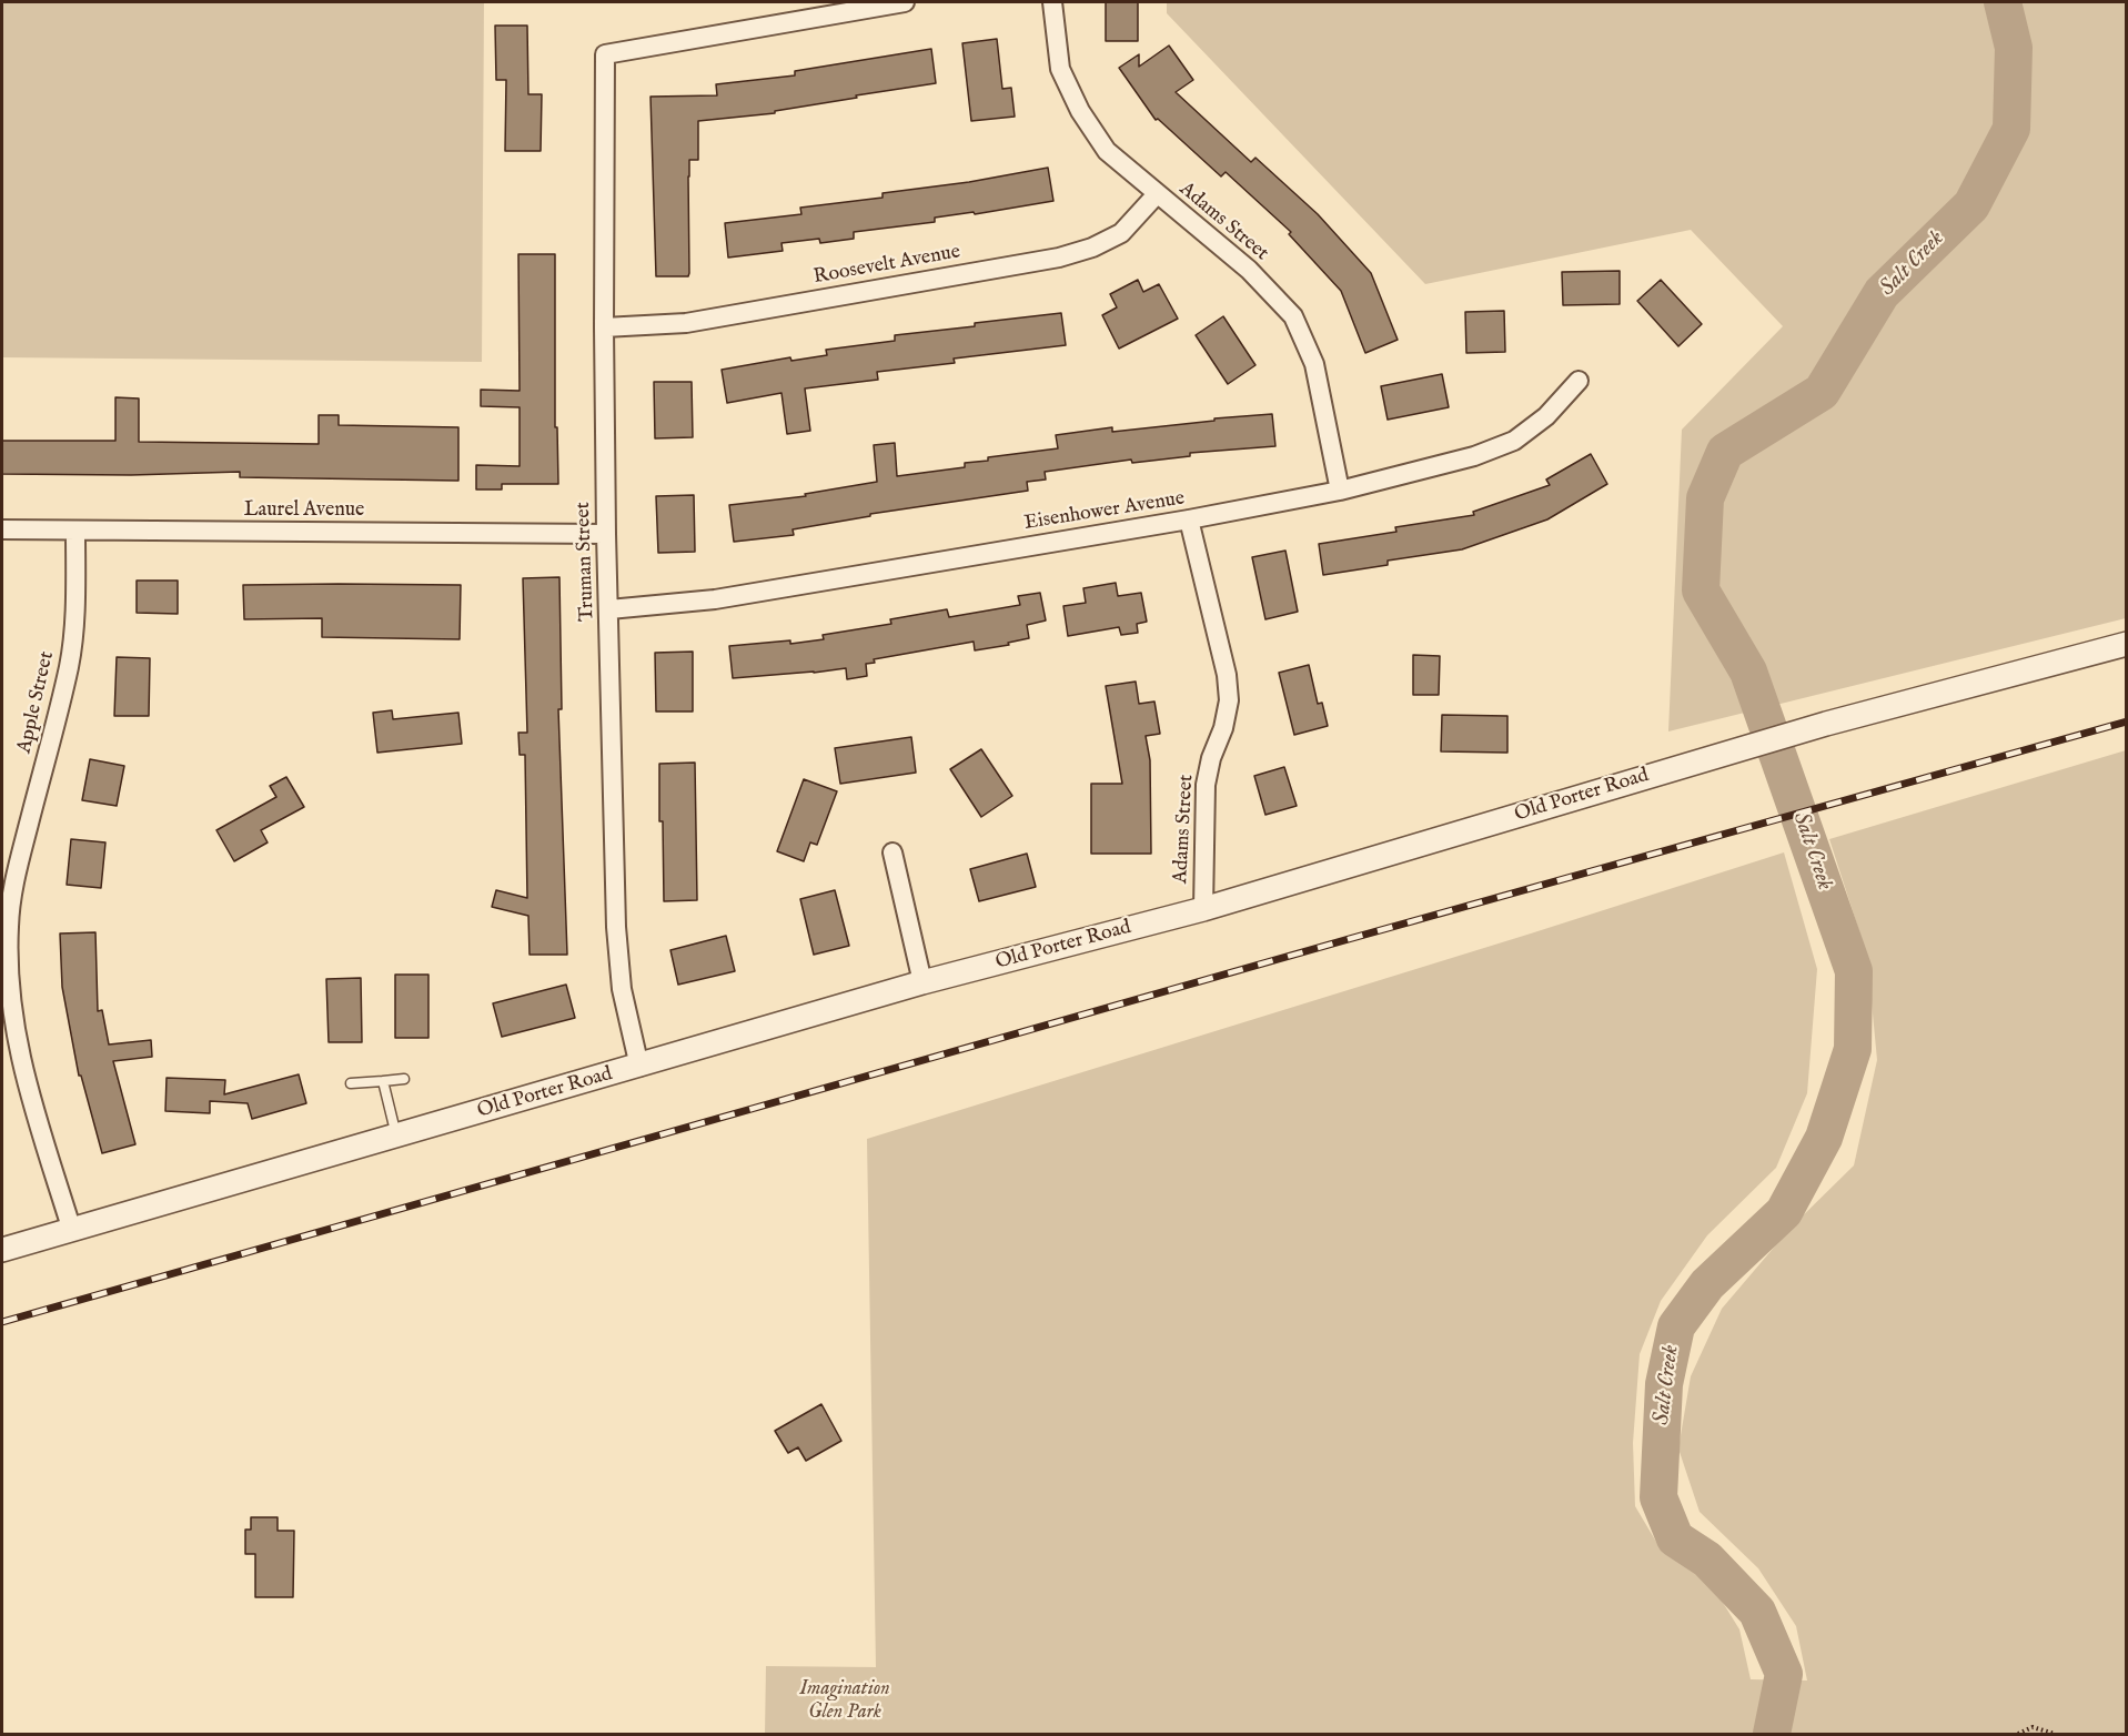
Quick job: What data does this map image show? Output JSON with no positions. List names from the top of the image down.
{
  "streets": {
    "street": [
      "Adams Street",
      "Roosevelt Avenue",
      "Laurel Avenue",
      "Eisenhower Avenue",
      "Truman Street",
      "Apple Street",
      "Old Porter Road"
    ]
  },
  "crossings": [
    ["Adams Street", "Roosevelt Avenue"],
    ["Adams Street", "Eisenhower Avenue"],
    ["Adams Street", "Old Porter Road"],
    ["Roosevelt Avenue", "Truman Street"],
    ["Laurel Avenue", "Truman Street"],
    ["Laurel Avenue", "Apple Street"],
    ["Eisenhower Avenue", "Truman Street"],
    ["Truman Street", "Old Porter Road"],
    ["Apple Street", "Old Porter Road"]
  ],
  "water": ["Salt Creek"],
  "parks": ["Imagination Glen Park"]
}
